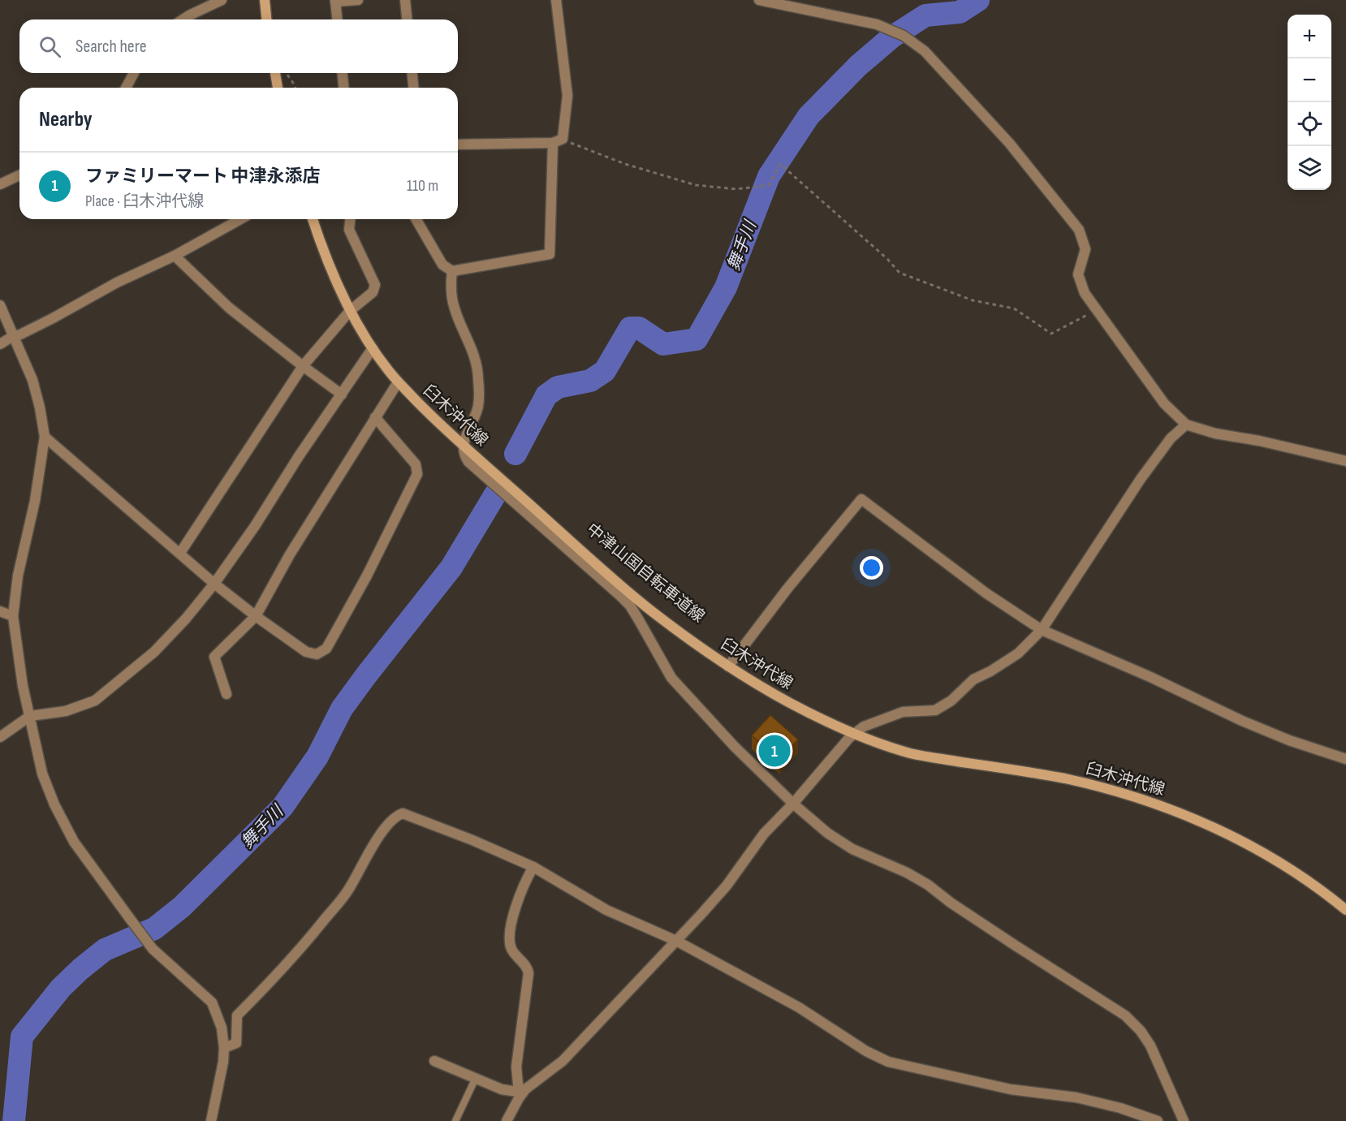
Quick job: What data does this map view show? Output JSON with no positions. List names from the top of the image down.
{
  "streets": {
    "main road": ["臼木沖代線"]
  },
  "water": ["舞手川"],
  "page": {
    "map_buttons": ["+", "−"],
    "search": "Search here",
    "heading": "Nearby",
    "list": [
      {
        "mark": "1",
        "name": "ファミリーマート 中津永添店",
        "note": "Place · 臼木沖代線",
        "value": "110 m"
      }
    ],
    "pins": "1"
  }
}
